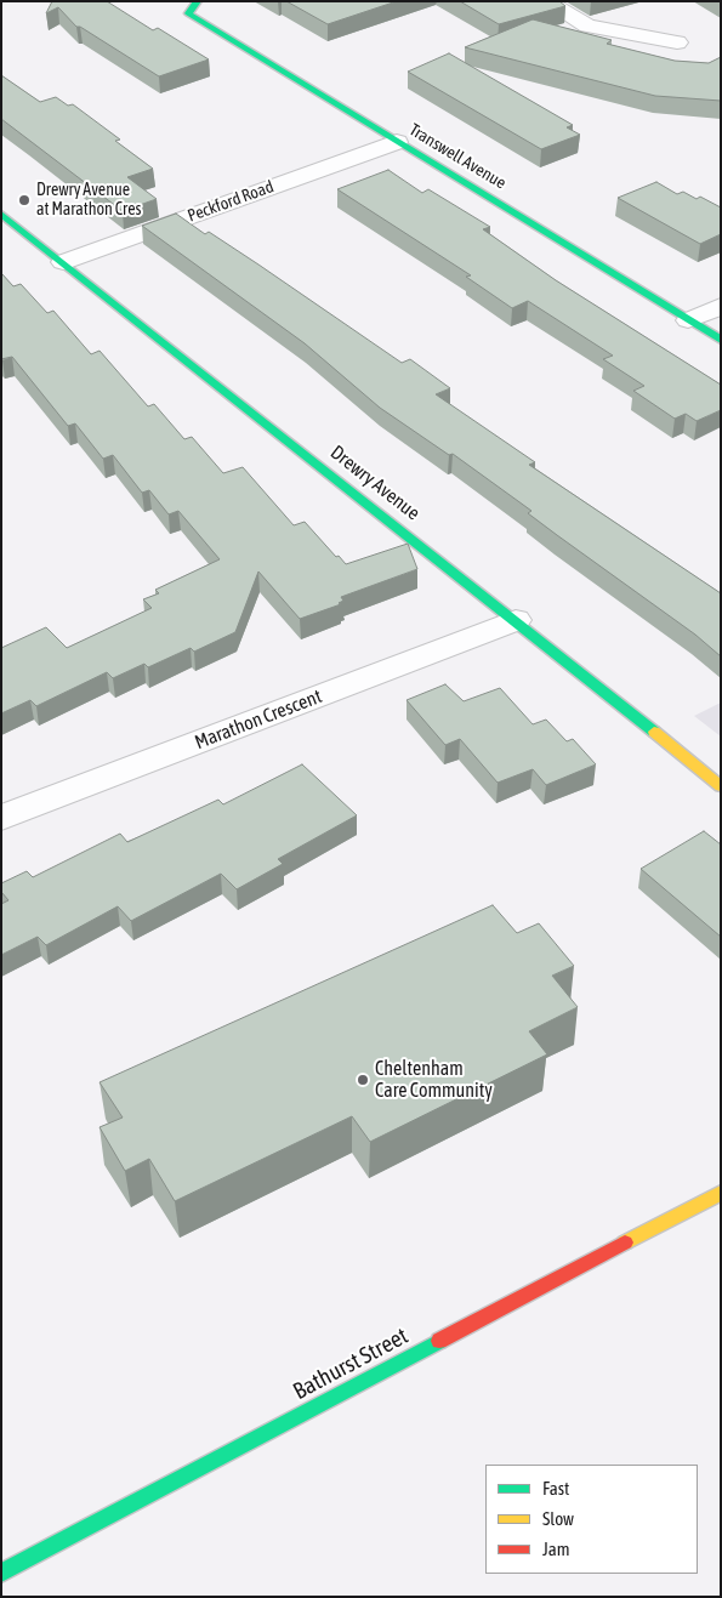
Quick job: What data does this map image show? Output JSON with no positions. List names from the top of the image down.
{
  "streets": {
    "street": [
      "Transwell Avenue",
      "Peckford Road",
      "Drewry Avenue",
      "Marathon Crescent",
      "Bathurst Street"
    ]
  },
  "crossings": [
    ["Transwell Avenue", "Peckford Road"],
    ["Peckford Road", "Drewry Avenue"],
    ["Drewry Avenue", "Marathon Crescent"]
  ],
  "places": ["Drewry Avenue at Marathon Cres", "Cheltenham Care Community"],
  "legend": ["Fast", "Slow", "Jam"]
}
